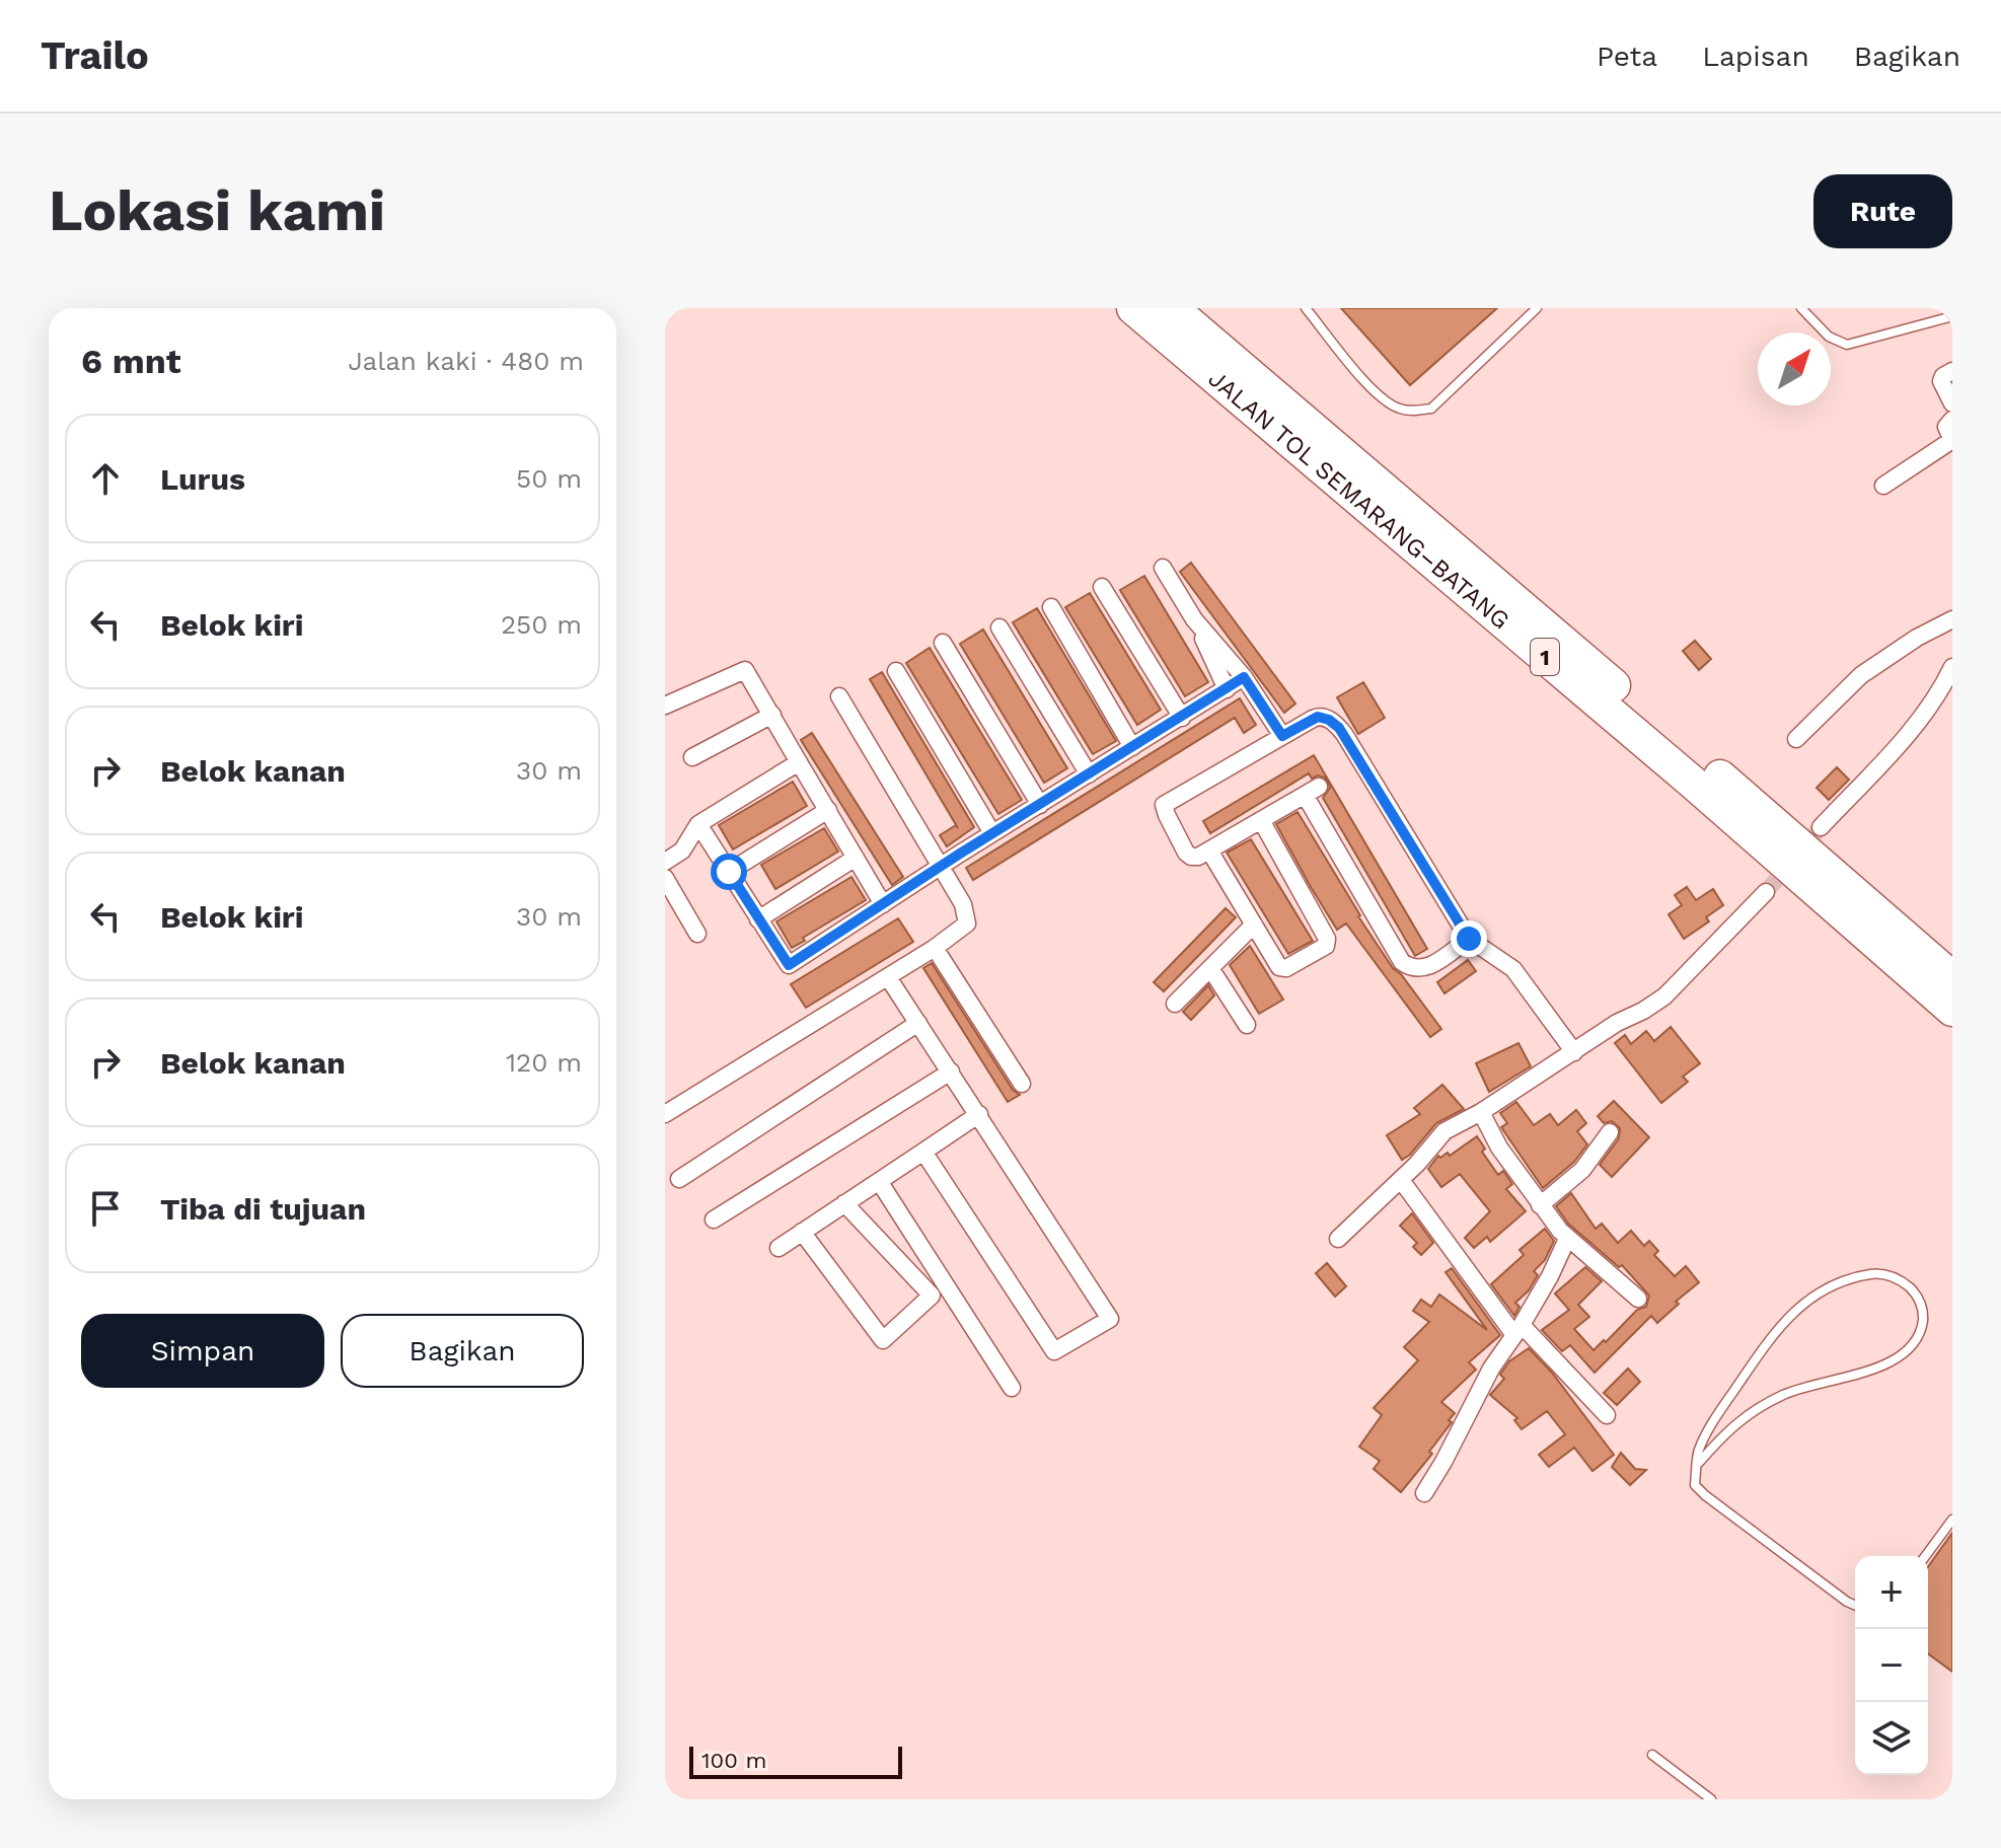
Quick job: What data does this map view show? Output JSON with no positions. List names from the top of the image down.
{
  "streets": {
    "highway": ["JALAN TOL SEMARANG–BATANG", "1"]
  },
  "scale_bar": "100 m",
  "north": "top right",
  "page": {
    "header": "Trailo",
    "nav": ["Peta", "Lapisan", "Bagikan"],
    "buttons": [
      "Rute",
      ["Simpan", "Bagikan"]
    ],
    "title": "Lokasi kami",
    "heading": ["6 mnt", "Jalan kaki · 480 m"],
    "list": [
      ["Lurus", "50 m"],
      ["Belok kiri", "250 m"],
      ["Belok kanan", "30 m"],
      ["Belok kiri", "30 m"],
      ["Belok kanan", "120 m"],
      "Tiba di tujuan"
    ],
    "map_buttons": ["+", "−"],
    "scale": "100 m"
  }
}
